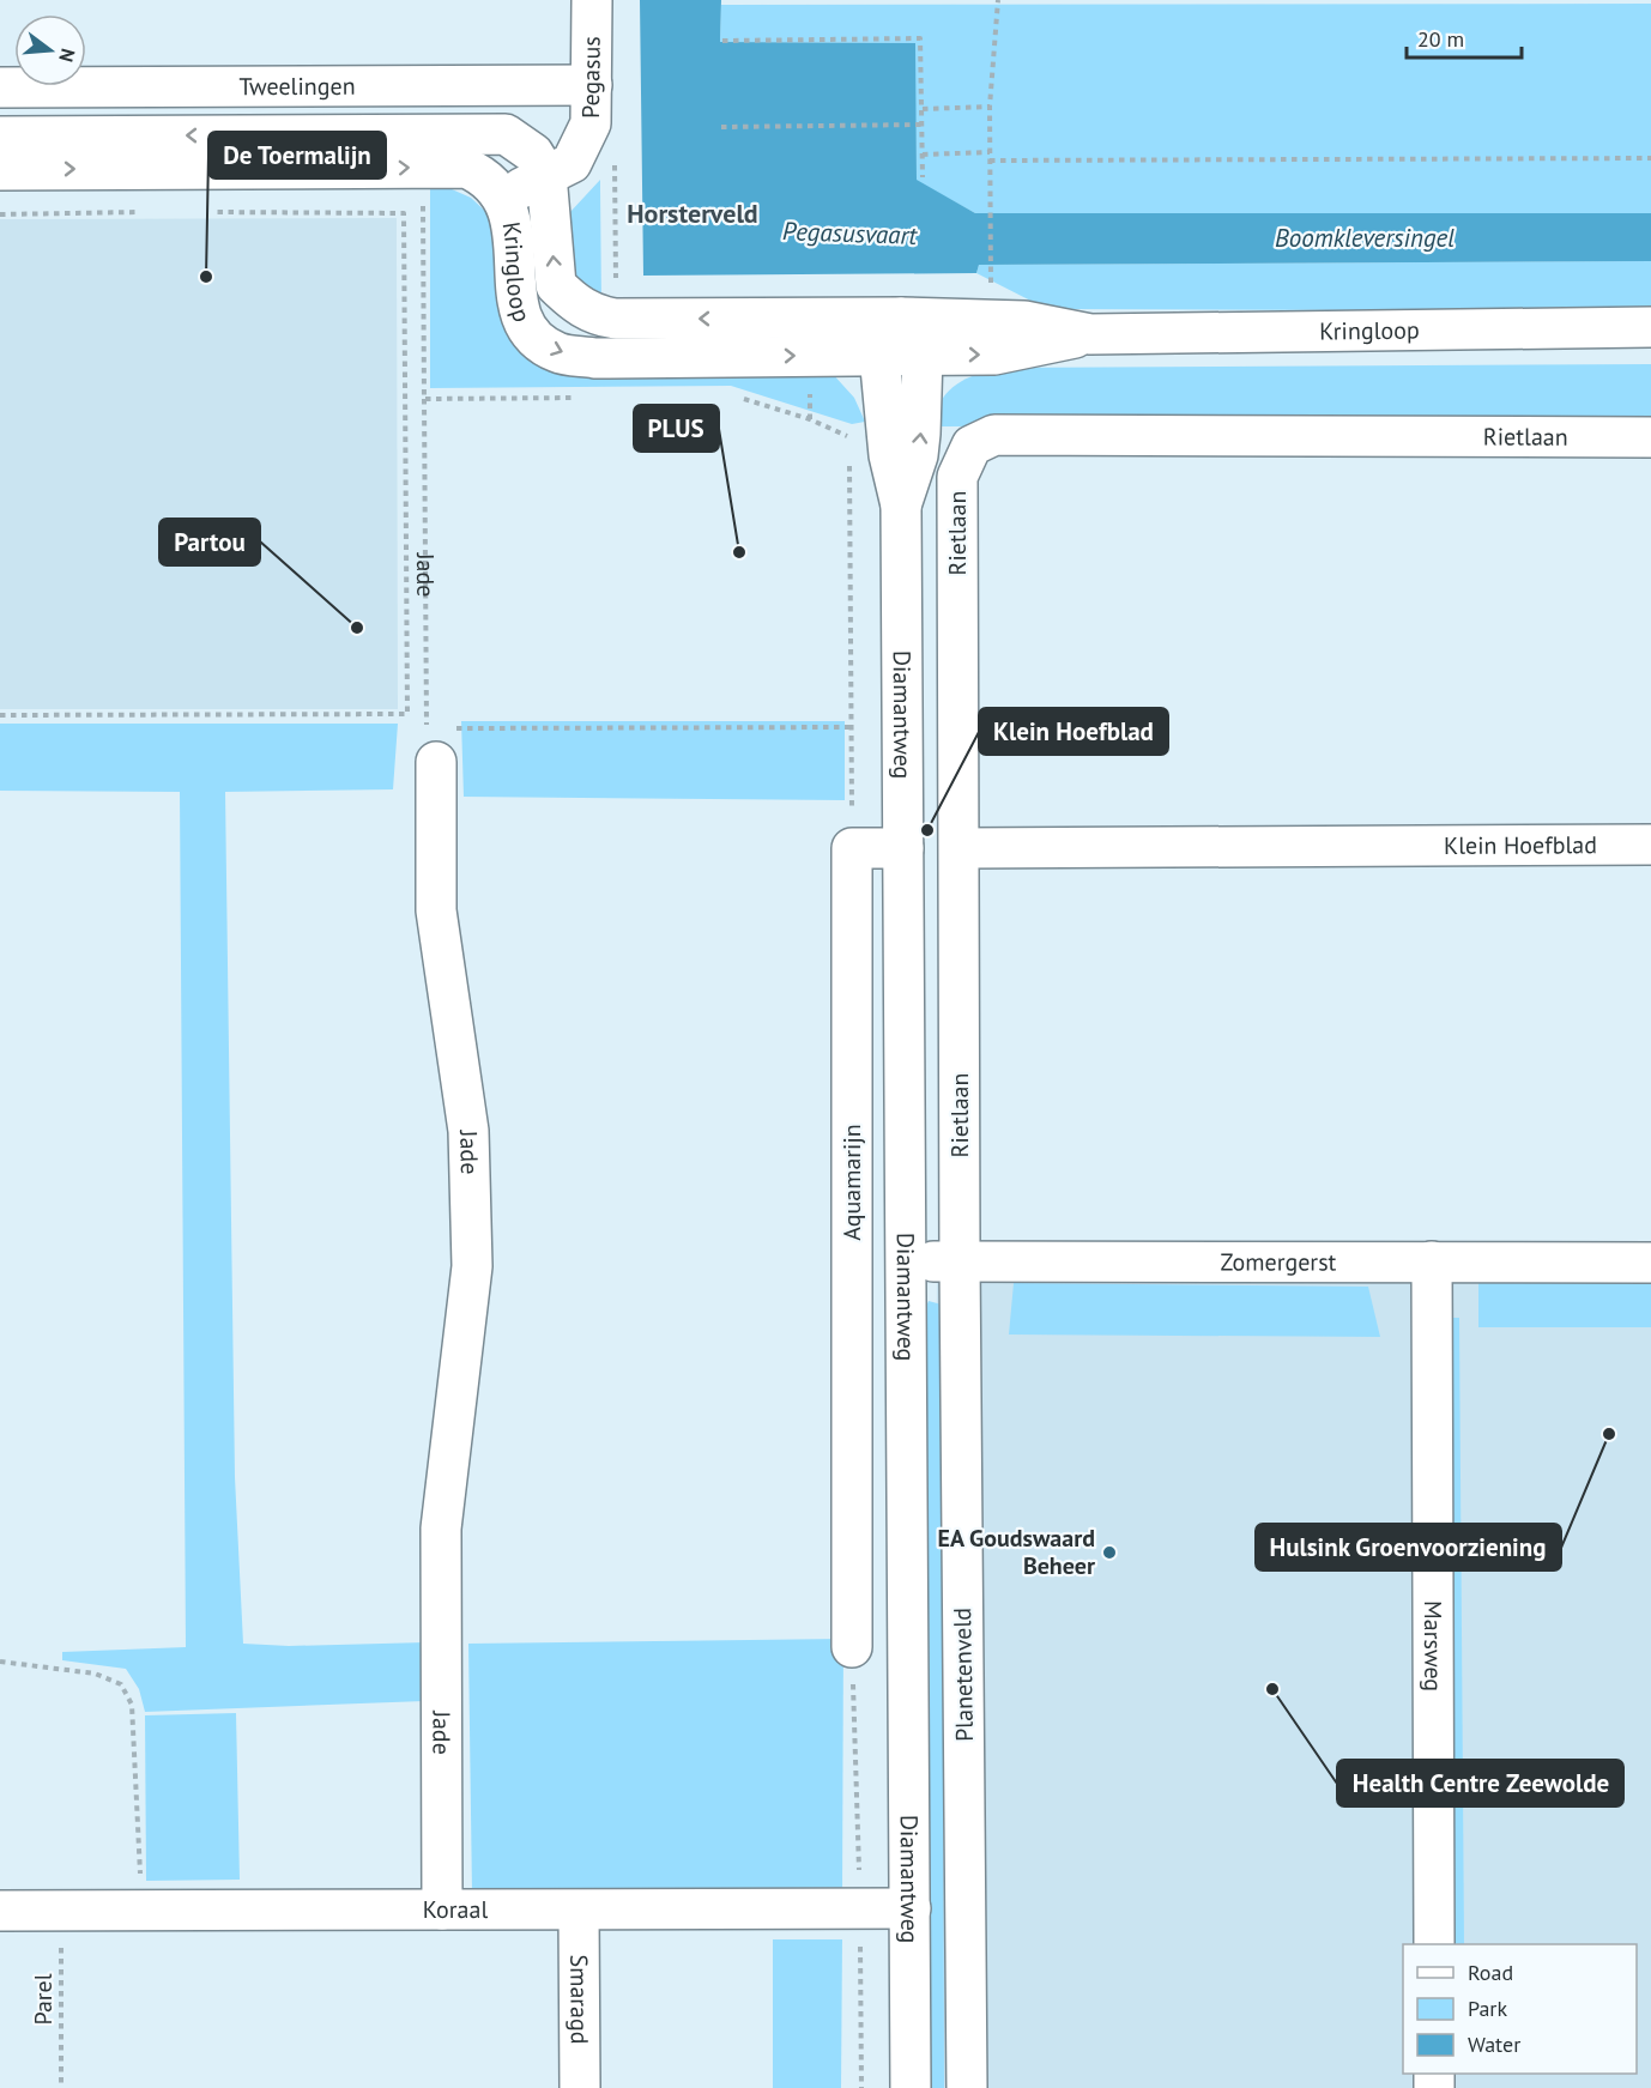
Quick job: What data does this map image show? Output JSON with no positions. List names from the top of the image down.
{
  "streets": {
    "street": [
      "Pegasus",
      "Tweelingen",
      "Kringloop",
      "Rietlaan",
      "Jade",
      "Diamantweg",
      "Klein Hoefblad",
      "Aquamarijn",
      "Zomergerst",
      "Marsweg",
      "Planetenveld",
      "Koraal",
      "Smaragd"
    ],
    "path": ["Parel"]
  },
  "crossings": [
    ["Pegasus", "Tweelingen"],
    ["Pegasus", "Kringloop"],
    ["Kringloop", "Diamantweg"],
    ["Rietlaan", "Klein Hoefblad"],
    ["Rietlaan", "Zomergerst"],
    ["Rietlaan", "Planetenveld"],
    ["Jade", "Koraal"],
    ["Diamantweg", "Zomergerst"],
    ["Diamantweg", "Koraal"],
    ["Zomergerst", "Marsweg"],
    ["Zomergerst", "Planetenveld"],
    ["Koraal", "Parel"],
    ["Koraal", "Smaragd"]
  ],
  "districts": ["Horsterveld"],
  "water": ["Pegasusvaart", "Boomkleversingel"],
  "places": [
    "De Toermalijn",
    "PLUS",
    "Partou",
    "Klein Hoefblad",
    "Hulsink Groenvoorziening",
    "EA Goudswaard Beheer",
    "Health Centre Zeewolde"
  ],
  "legend": ["Road", "Park", "Water"],
  "scale_bar": "20 m",
  "north": "right"
}
